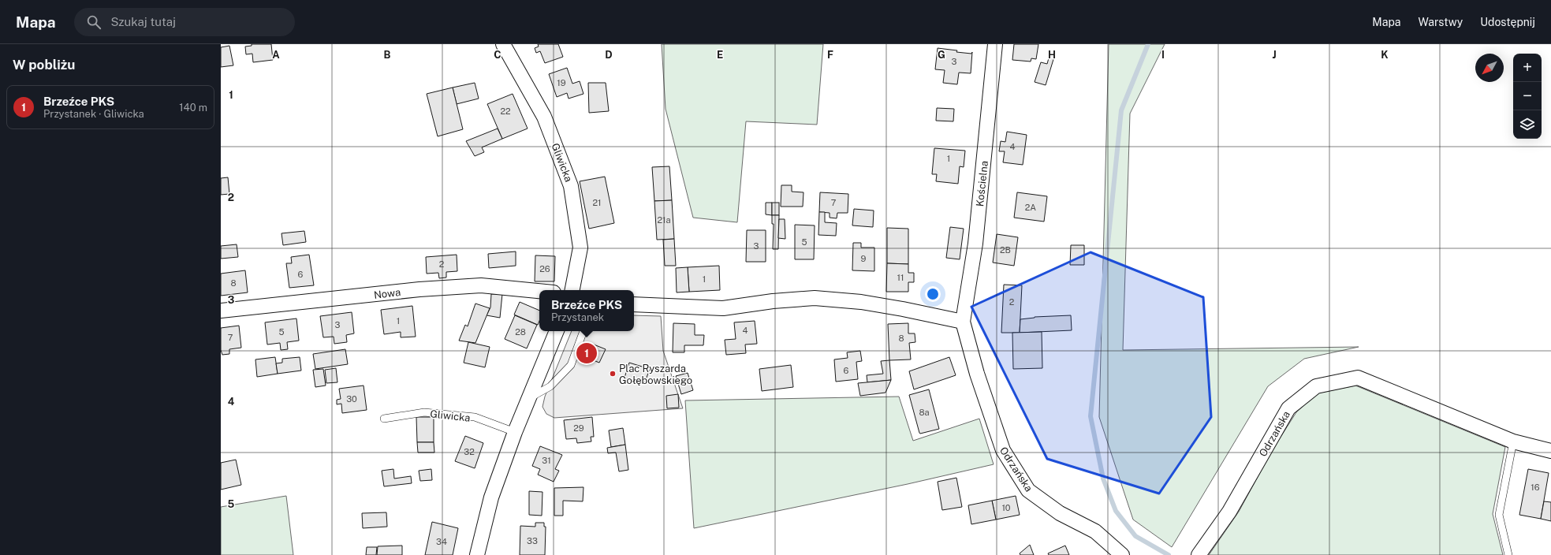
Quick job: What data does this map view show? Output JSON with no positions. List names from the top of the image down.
{
  "streets": {
    "street": [
      "Gliwicka",
      "Kościelna",
      "Nowa",
      "Odrzańska"
    ]
  },
  "crossings": [
    ["Kościelna", "Odrzańska"]
  ],
  "places": ["Plac Ryszarda Gołębowskiego"],
  "house_numbers": [
    "3",
    "19",
    "22",
    "4",
    "1",
    "21",
    "7",
    "2A",
    "21a",
    "5",
    "3",
    "2B",
    "9",
    "2",
    "26",
    "6",
    "11",
    "1",
    "8",
    "2",
    "1",
    "3",
    "4",
    "5",
    "28",
    "7",
    "8",
    "6",
    "30",
    "8a",
    "29",
    "32",
    "31",
    "16",
    "10",
    "33",
    "34"
  ],
  "north": "bottom left",
  "page": {
    "header": "Mapa",
    "search": "Szukaj tutaj",
    "nav": ["Mapa", "Warstwy", "Udostępnij"],
    "heading": "W pobliżu",
    "map_buttons": ["+", "−"],
    "list": [
      {
        "mark": "1",
        "name": "Brzeźce PKS",
        "note": "Przystanek · Gliwicka",
        "value": "140 m"
      }
    ],
    "popup": ["Brzeźce PKS", "Przystanek"],
    "pins": "1"
  },
  "grid": {
    "columns": [
      "A",
      "B",
      "C",
      "D",
      "E",
      "F",
      "G",
      "H",
      "I",
      "J",
      "K"
    ],
    "rows": [
      "1",
      "2",
      "3",
      "4",
      "5"
    ]
  }
}
